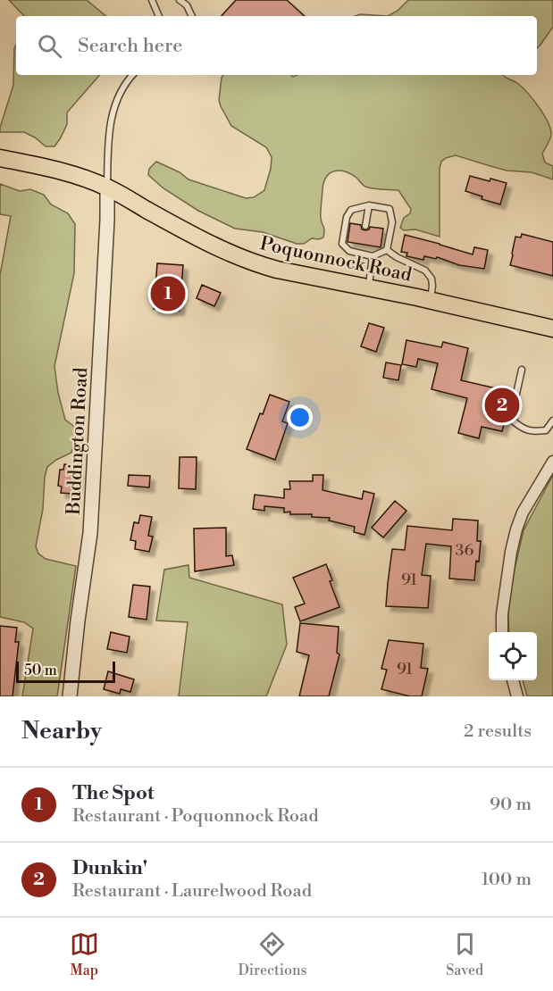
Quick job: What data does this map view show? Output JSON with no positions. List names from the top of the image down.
{
  "streets": {
    "main road": ["Poquonnock Road"],
    "street": ["Buddington Road"]
  },
  "crossings": [
    ["Poquonnock Road", "Buddington Road"]
  ],
  "house_numbers": ["36", "91", "91"],
  "scale_bar": "50 m",
  "page": {
    "search": "Search here",
    "pins": ["1", "2"],
    "scale": "50 m",
    "heading": ["Nearby", "2 results"],
    "list": [
      {
        "mark": "1",
        "name": "The Spot",
        "note": "Restaurant · Poquonnock Road",
        "value": "90 m"
      },
      {
        "mark": "2",
        "name": "Dunkin'",
        "note": "Restaurant · Laurelwood Road",
        "value": "100 m"
      }
    ],
    "nav": ["Map", "Directions", "Saved"]
  }
}
